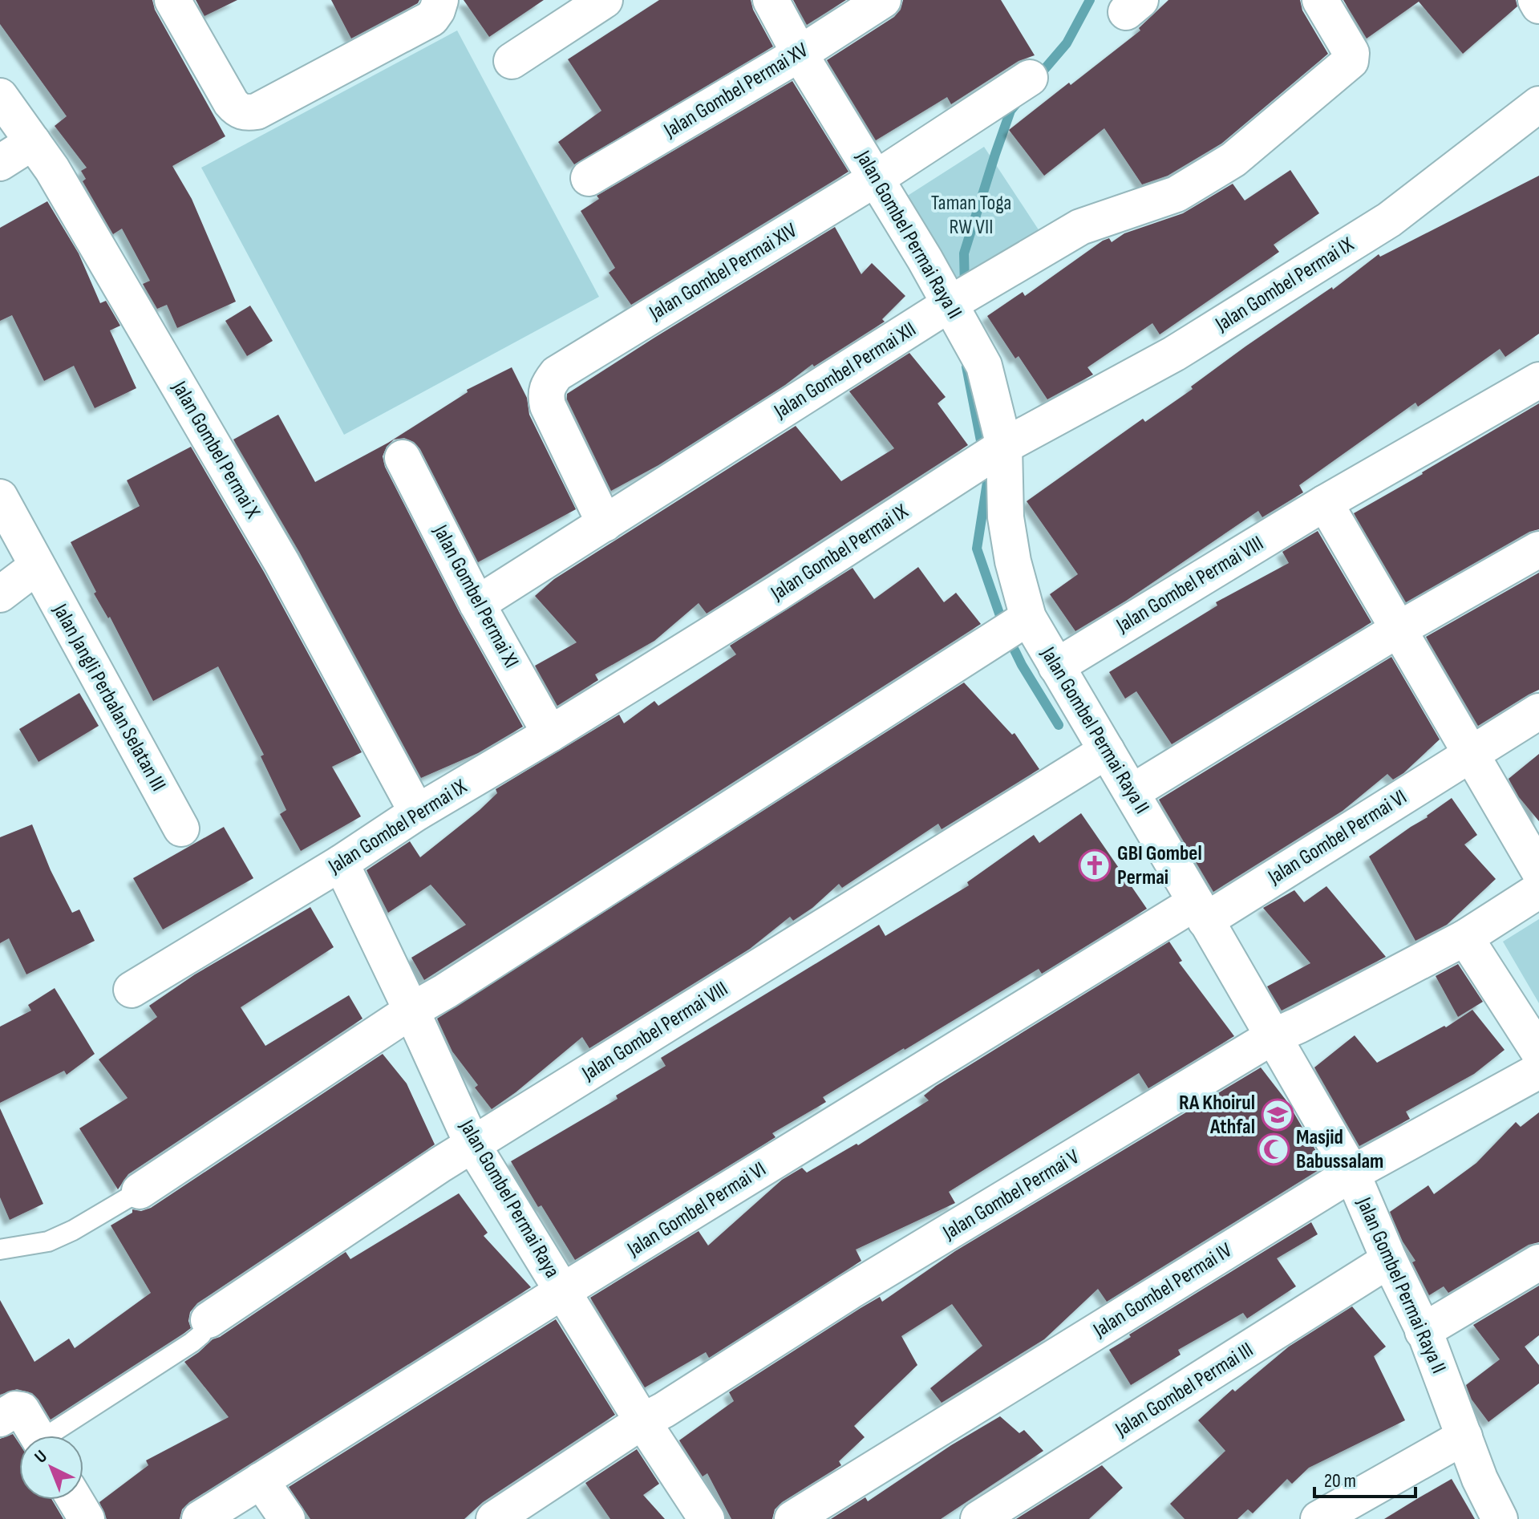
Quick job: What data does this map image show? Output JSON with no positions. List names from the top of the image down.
{
  "streets": {
    "street": [
      "Jalan Gombel Permai XV",
      "Jalan Gombel Permai Raya II",
      "Jalan Gombel Permai XIV",
      "Jalan Gombel Permai IX",
      "Jalan Gombel Permai XII",
      "Jalan Gombel Permai X",
      "Jalan Gombel Permai VIII",
      "Jalan Gombel Permai XI",
      "Jalan Jangli Perbalan Selatan III",
      "Jalan Gombel Permai VI",
      "Jalan Gombel Permai V",
      "Jalan Gombel Permai Raya",
      "Jalan Gombel Permai IV",
      "Jalan Gombel Permai III"
    ]
  },
  "crossings": [
    ["Jalan Gombel Permai XV", "Jalan Gombel Permai Raya II"],
    ["Jalan Gombel Permai Raya II", "Jalan Gombel Permai XIV"],
    ["Jalan Gombel Permai Raya II", "Jalan Gombel Permai IX"],
    ["Jalan Gombel Permai Raya II", "Jalan Gombel Permai XII"],
    ["Jalan Gombel Permai Raya II", "Jalan Gombel Permai VIII"],
    ["Jalan Gombel Permai Raya II", "Jalan Gombel Permai VI"],
    ["Jalan Gombel Permai Raya II", "Jalan Gombel Permai V"],
    ["Jalan Gombel Permai Raya II", "Jalan Gombel Permai IV"],
    ["Jalan Gombel Permai Raya II", "Jalan Gombel Permai III"],
    ["Jalan Gombel Permai XIV", "Jalan Gombel Permai XII"],
    ["Jalan Gombel Permai IX", "Jalan Gombel Permai X"],
    ["Jalan Gombel Permai IX", "Jalan Gombel Permai XI"],
    ["Jalan Gombel Permai IX", "Jalan Gombel Permai Raya"],
    ["Jalan Gombel Permai XII", "Jalan Gombel Permai XI"],
    ["Jalan Gombel Permai VIII", "Jalan Gombel Permai Raya"],
    ["Jalan Gombel Permai VI", "Jalan Gombel Permai Raya"],
    ["Jalan Gombel Permai V", "Jalan Gombel Permai Raya"]
  ],
  "parks": ["Taman Toga RW VII"],
  "places": {
    "church": ["GBI Gombel Permai"],
    "school or university": ["RA Khoirul Athfal"],
    "mosque": ["Masjid Babussalam"]
  },
  "scale_bar": "20 m",
  "north": "top left"
}
